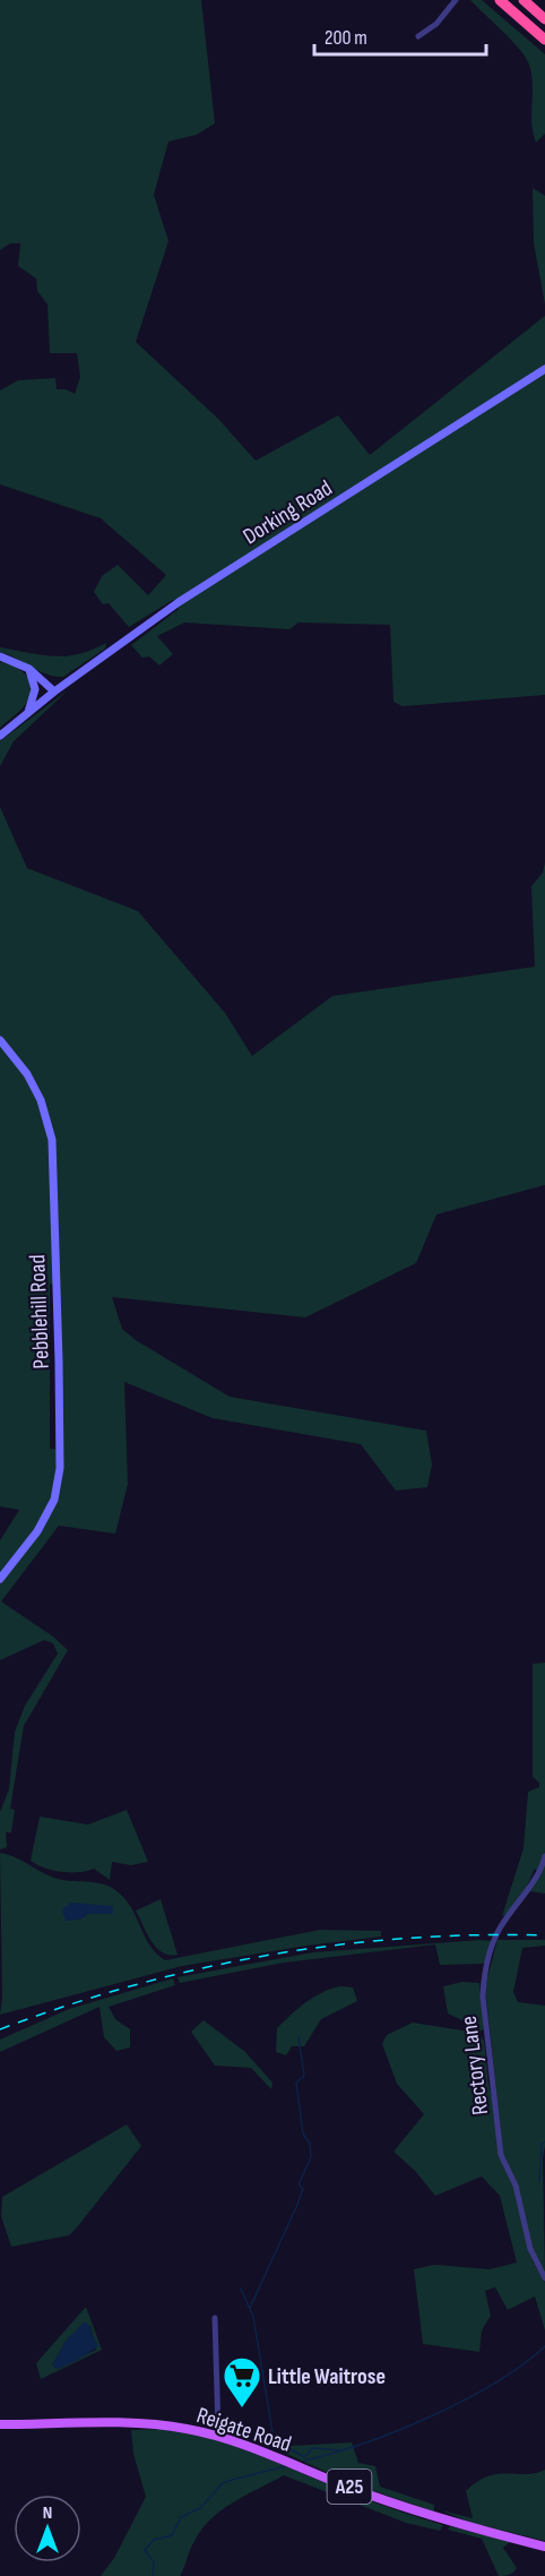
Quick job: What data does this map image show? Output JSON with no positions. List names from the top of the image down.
{
  "streets": {
    "main road": [
      "Dorking Road",
      "Pebblehill Road",
      "Reigate Road",
      "A25"
    ],
    "street": ["Rectory Lane"]
  },
  "places": {
    "supermarket": ["Little Waitrose"]
  },
  "scale_bar": "200 m",
  "north": "top"
}
